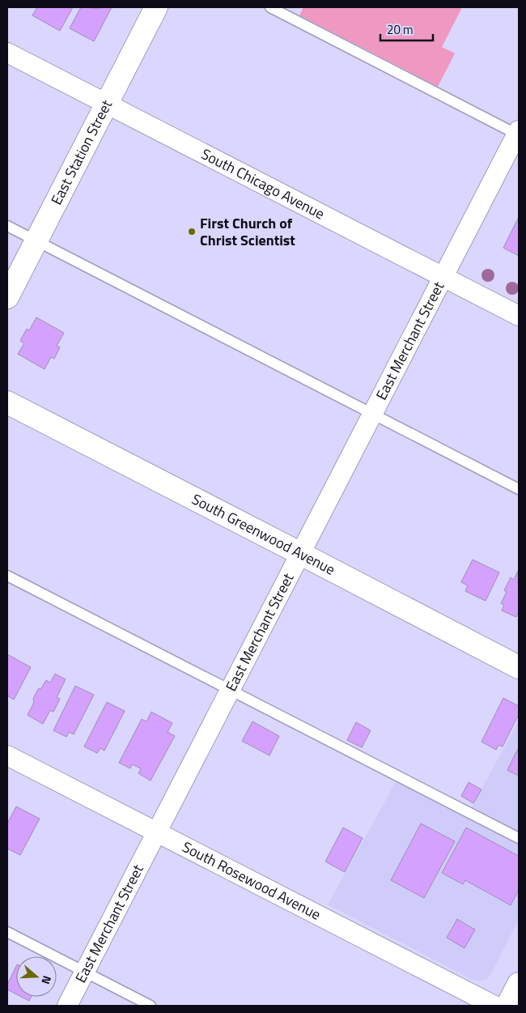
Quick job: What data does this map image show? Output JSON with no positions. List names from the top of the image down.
{
  "streets": {
    "street": [
      "East Station Street",
      "South Chicago Avenue",
      "East Merchant Street",
      "South Greenwood Avenue",
      "South Rosewood Avenue"
    ]
  },
  "crossings": [
    ["East Station Street", "South Chicago Avenue"],
    ["South Chicago Avenue", "East Merchant Street"],
    ["East Merchant Street", "South Greenwood Avenue"],
    ["East Merchant Street", "South Rosewood Avenue"]
  ],
  "places": ["First Church of Christ Scientist"],
  "scale_bar": "20 m",
  "north": "right"
}
